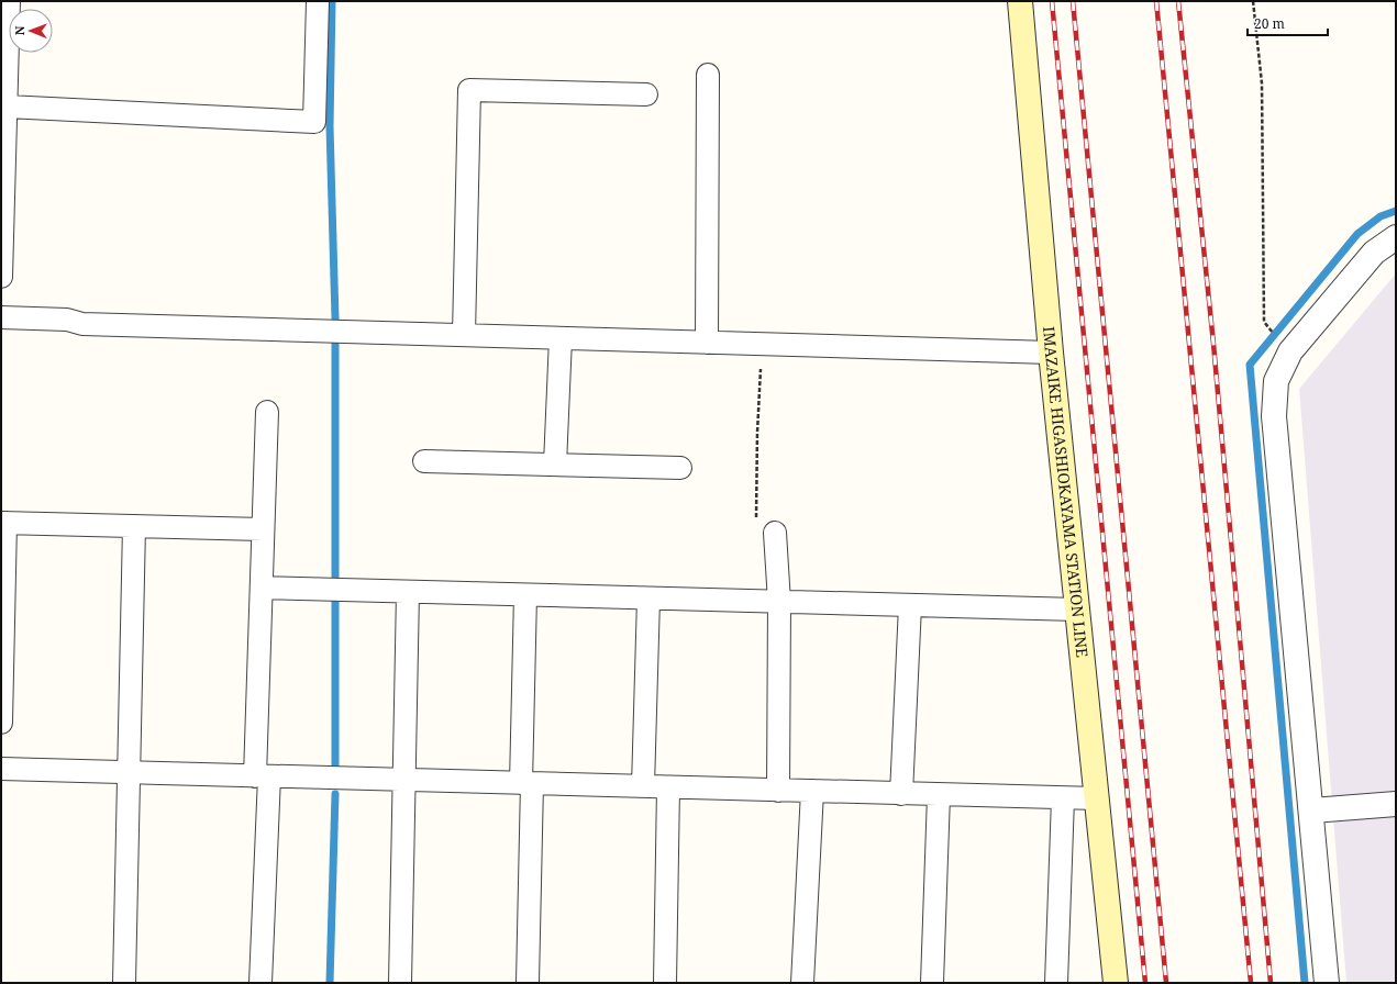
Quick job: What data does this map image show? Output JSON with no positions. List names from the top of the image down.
{
  "streets": {
    "main road": ["IMAZAIKE HIGASHIOKAYAMA STATION LINE"]
  },
  "scale_bar": "20 m",
  "north": "left"
}
